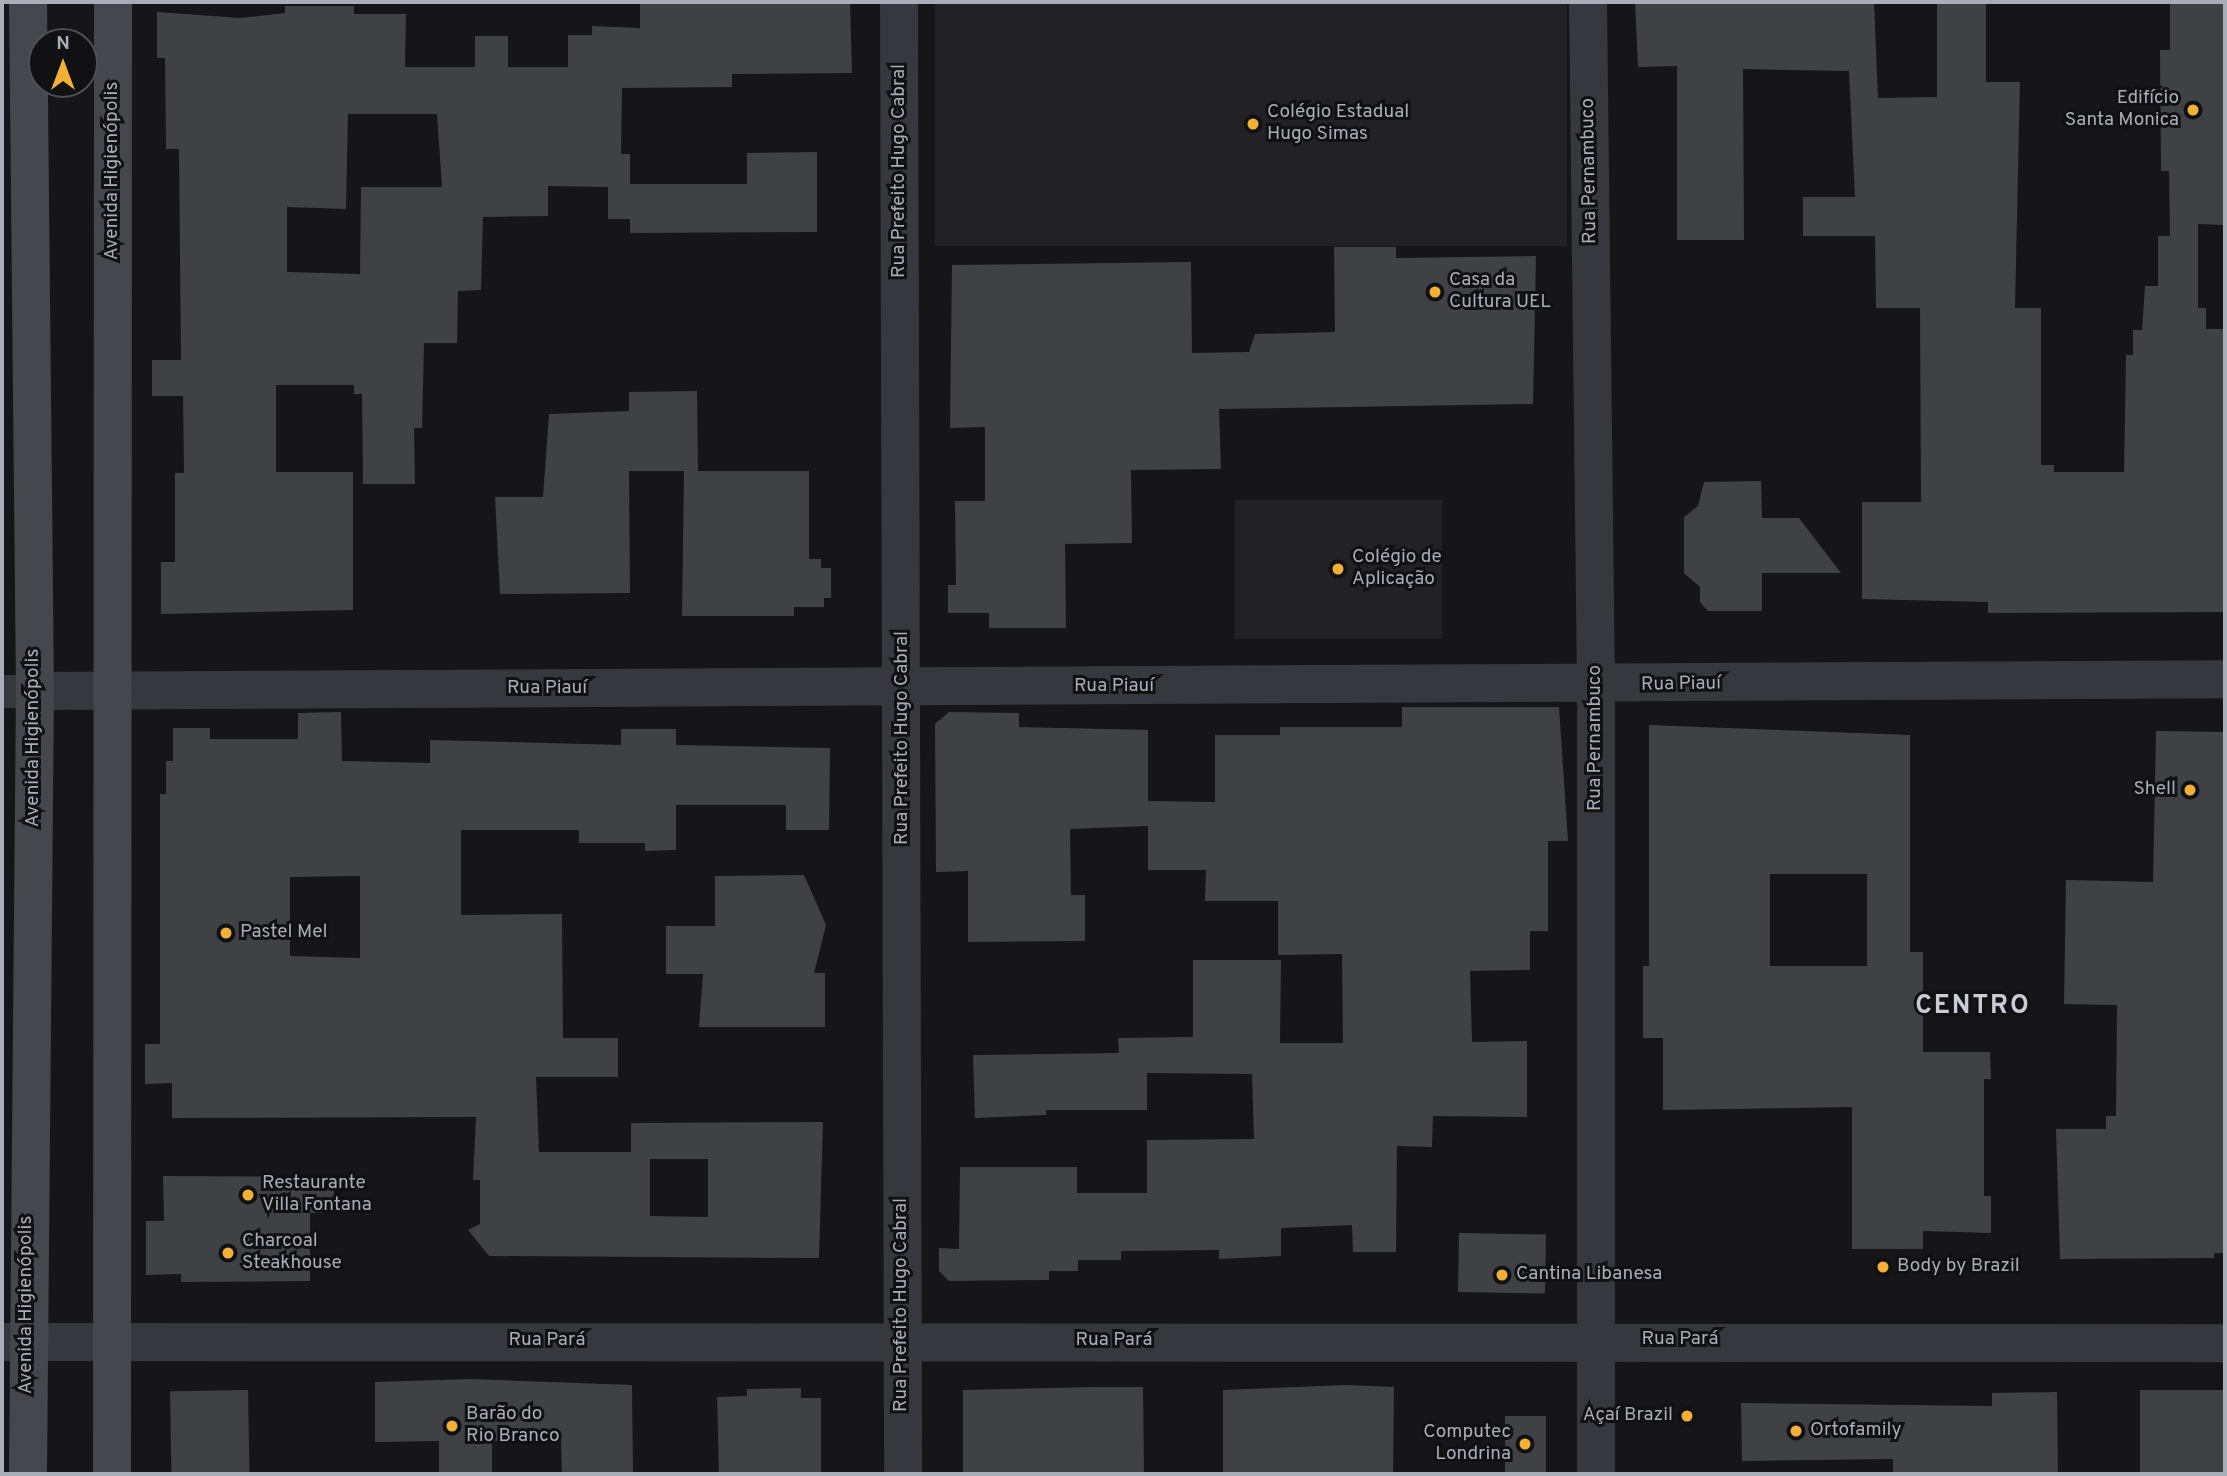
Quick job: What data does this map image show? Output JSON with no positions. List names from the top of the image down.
{
  "streets": {
    "main road": ["Avenida Higienópolis"],
    "street": [
      "Rua Prefeito Hugo Cabral",
      "Rua Pernambuco",
      "Rua Piauí",
      "Rua Pará"
    ]
  },
  "crossings": [
    ["Avenida Higienópolis", "Rua Piauí"],
    ["Avenida Higienópolis", "Rua Pará"],
    ["Rua Prefeito Hugo Cabral", "Rua Piauí"],
    ["Rua Prefeito Hugo Cabral", "Rua Pará"],
    ["Rua Pernambuco", "Rua Piauí"],
    ["Rua Pernambuco", "Rua Pará"]
  ],
  "districts": ["CENTRO"],
  "places": [
    "Edifício Santa Monica",
    "Colégio Estadual Hugo Simas",
    "Casa da Cultura UEL",
    "Colégio de Aplicação",
    "Shell",
    "Pastel Mel",
    "Restaurante Villa Fontana",
    "Charcoal Steakhouse",
    "Body by Brazil",
    "Cantina Libanesa",
    "Açaí Brazil",
    "Barão do Rio Branco",
    "Ortofamily",
    "Computec Londrina"
  ],
  "north": "top"
}
